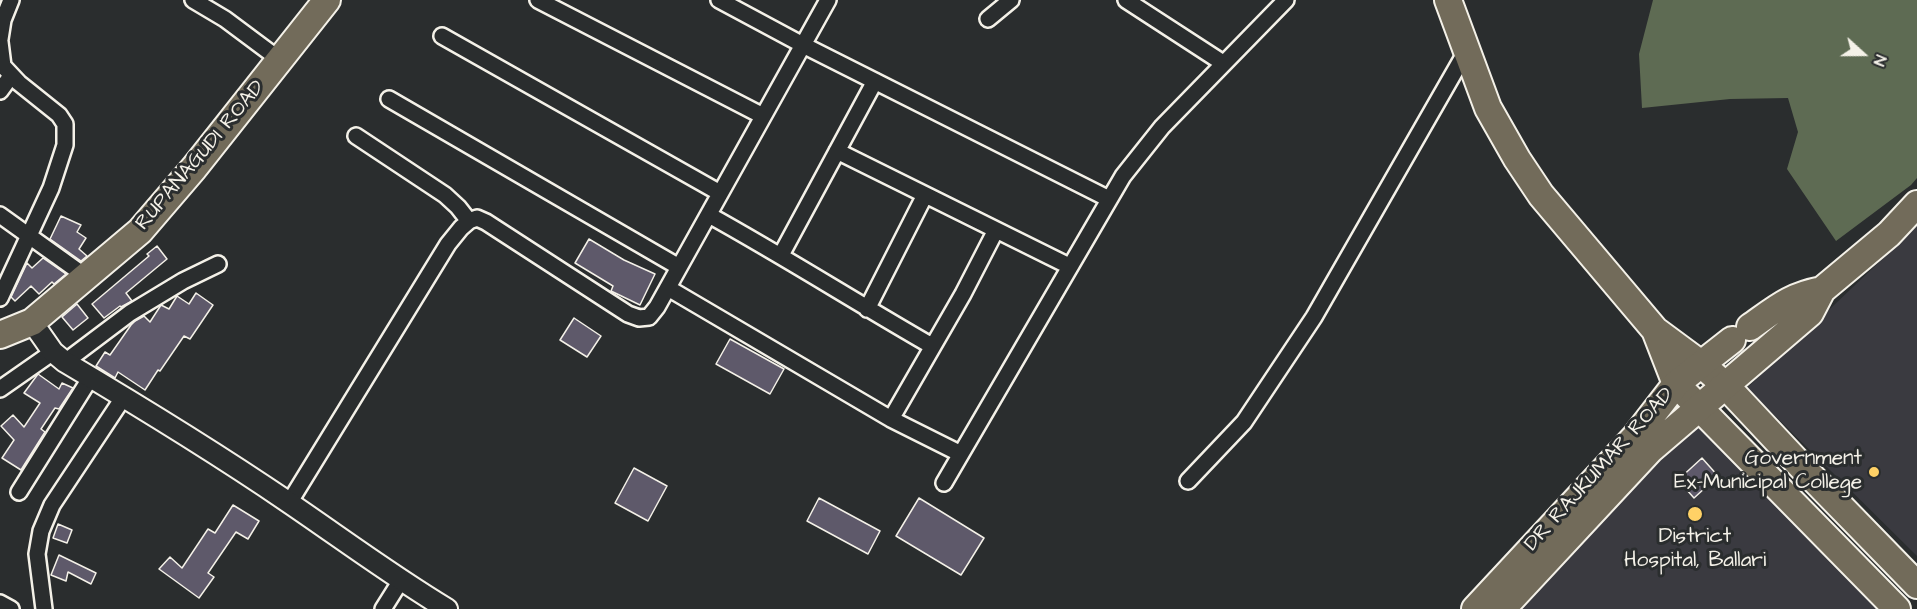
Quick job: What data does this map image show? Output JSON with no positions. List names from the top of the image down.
{
  "streets": {
    "main road": ["RUPANAGUDI ROAD", "DR RAJKUMAR ROAD"]
  },
  "places": ["Government Ex-Municipal College", "District Hospital, Ballari"],
  "north": "right"
}
